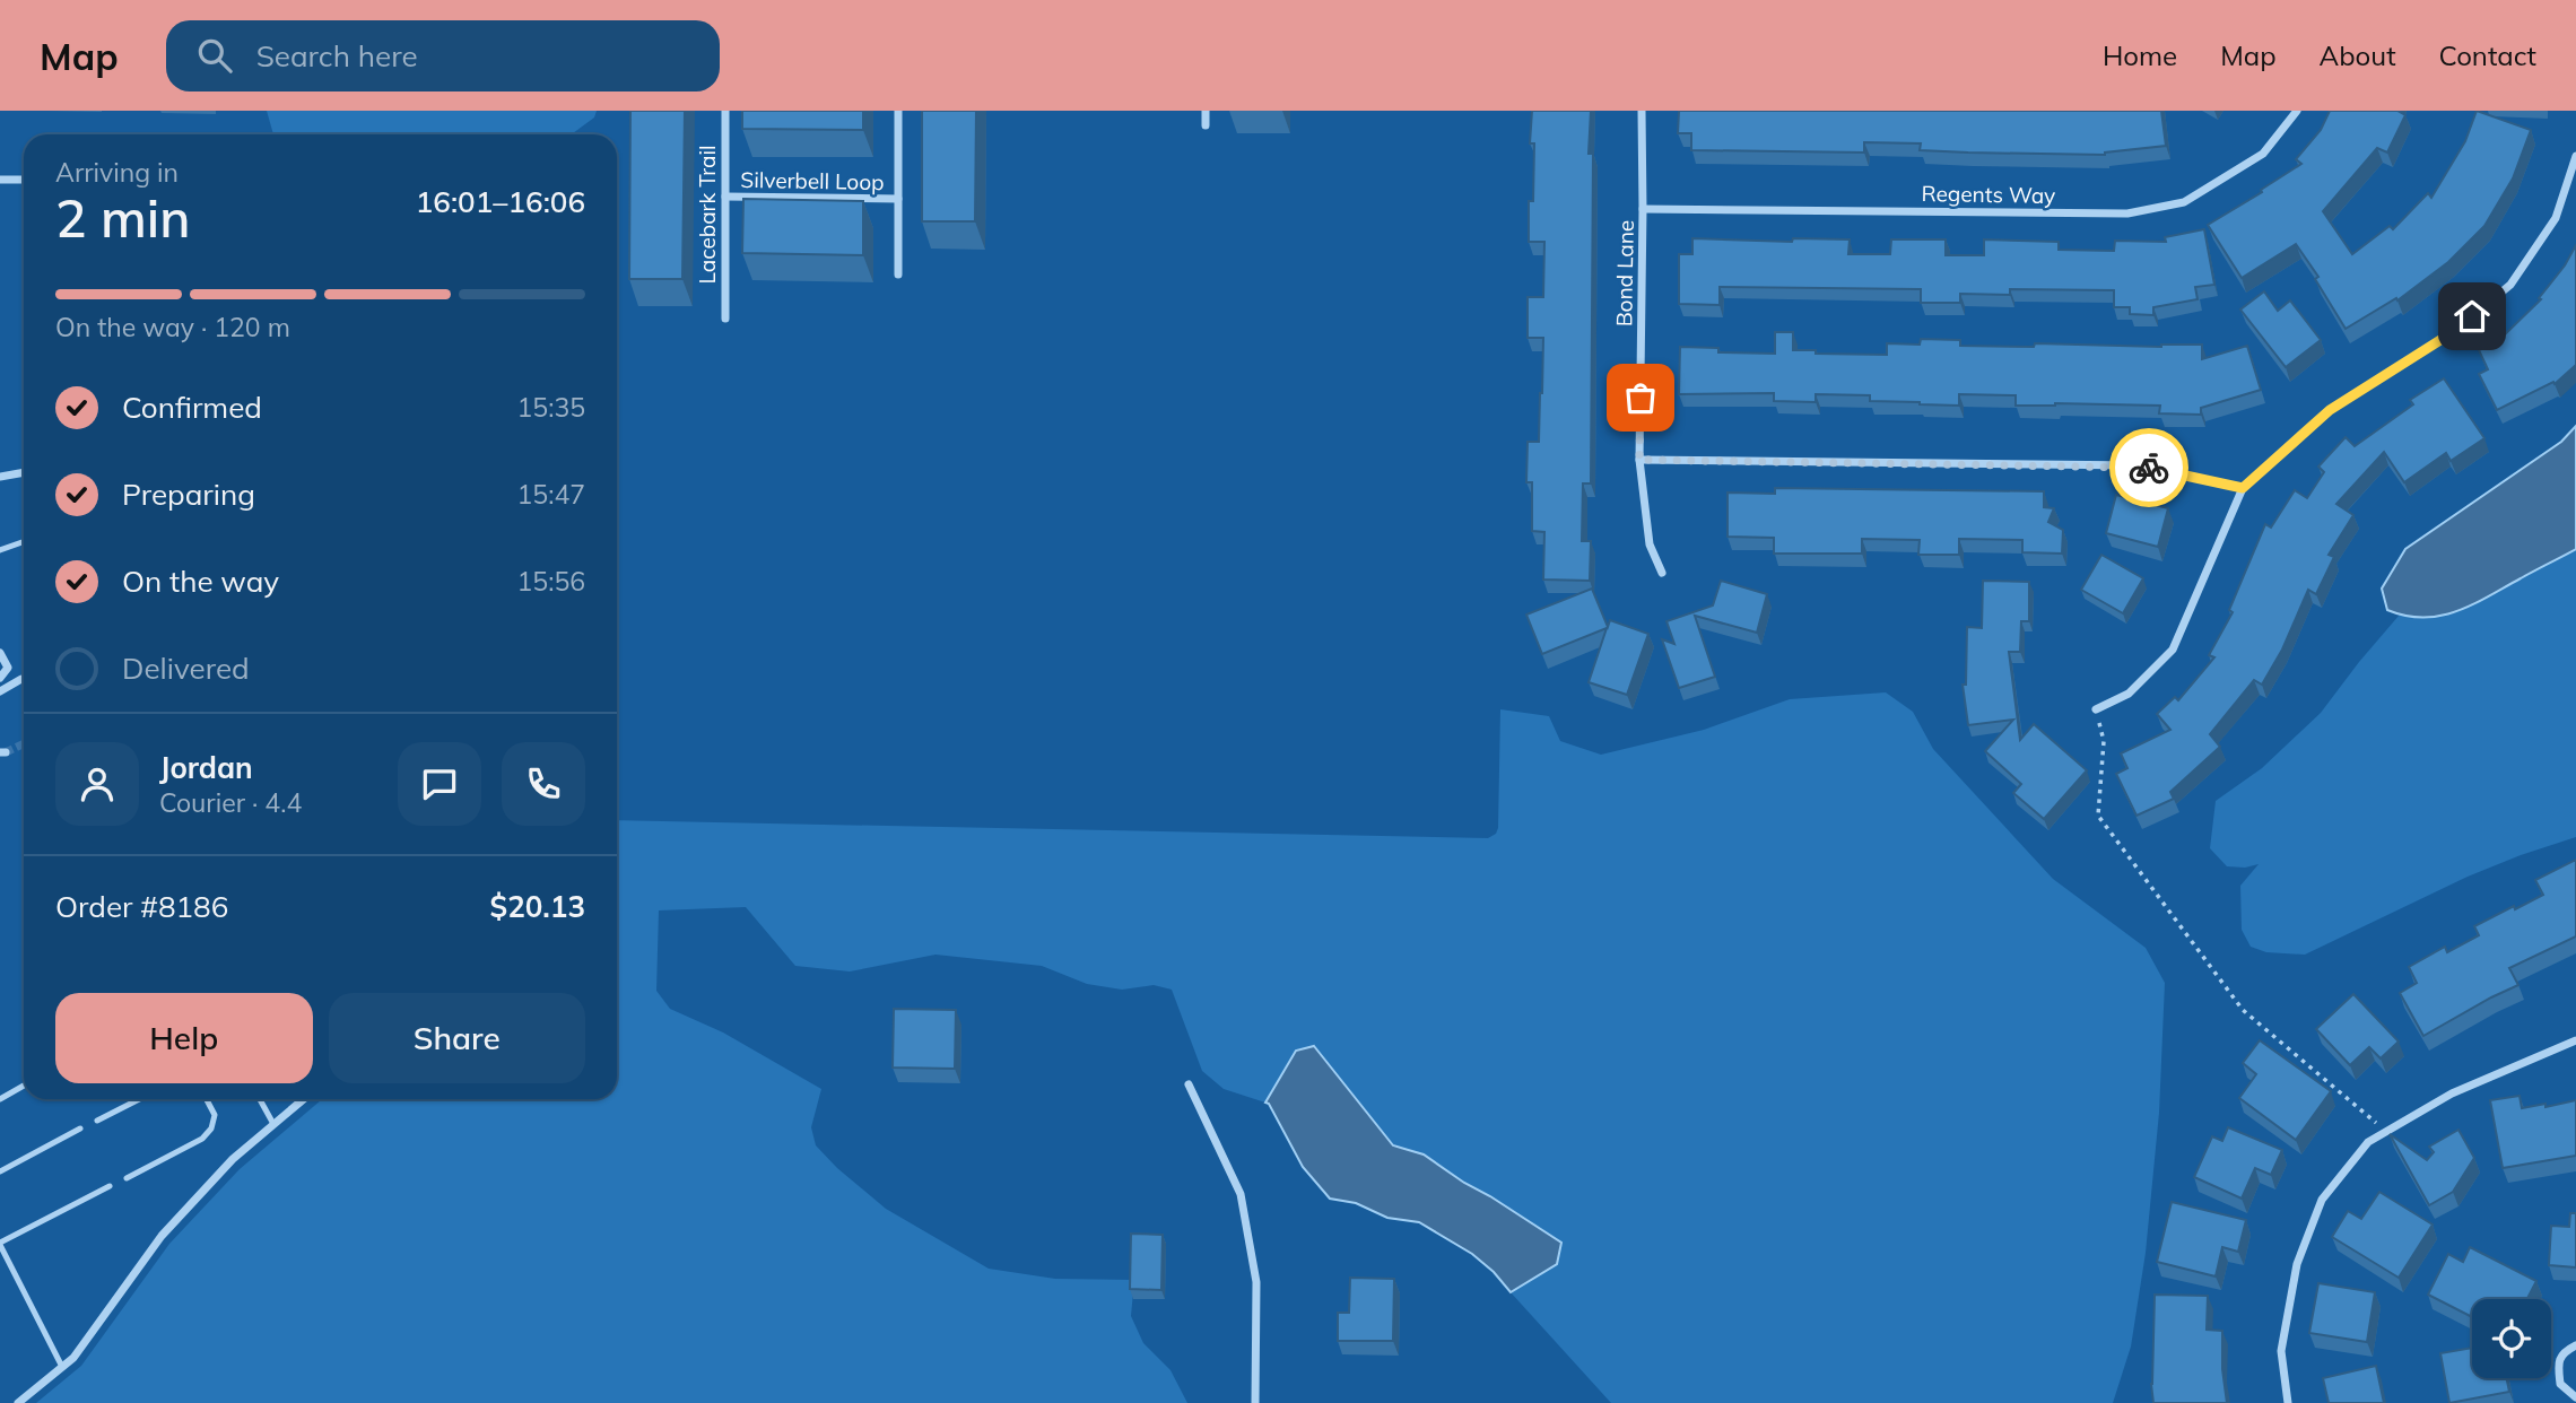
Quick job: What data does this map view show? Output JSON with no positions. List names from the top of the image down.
{
  "streets": {
    "street": [
      "Silverbell Loop",
      "Regents Way",
      "Lacebark Trail",
      "Bond Lane"
    ]
  },
  "crossings": [
    ["Silverbell Loop", "Lacebark Trail"],
    ["Regents Way", "Bond Lane"]
  ],
  "page": {
    "header": "Map",
    "search": "Search here",
    "nav": [
      "Home",
      "Map",
      "About",
      "Contact"
    ],
    "heading": ["2 min", "Arriving in", "16:01–16:06"],
    "panel": [
      "Jordan",
      "Courier · 4.4",
      "Order #8186",
      "$20.13"
    ],
    "bar": "On the way · 120 m",
    "list": [
      ["Confirmed", "15:35"],
      ["Preparing", "15:47"],
      ["On the way", "15:56"],
      "Delivered"
    ],
    "buttons": ["Help", "Share"]
  }
}
